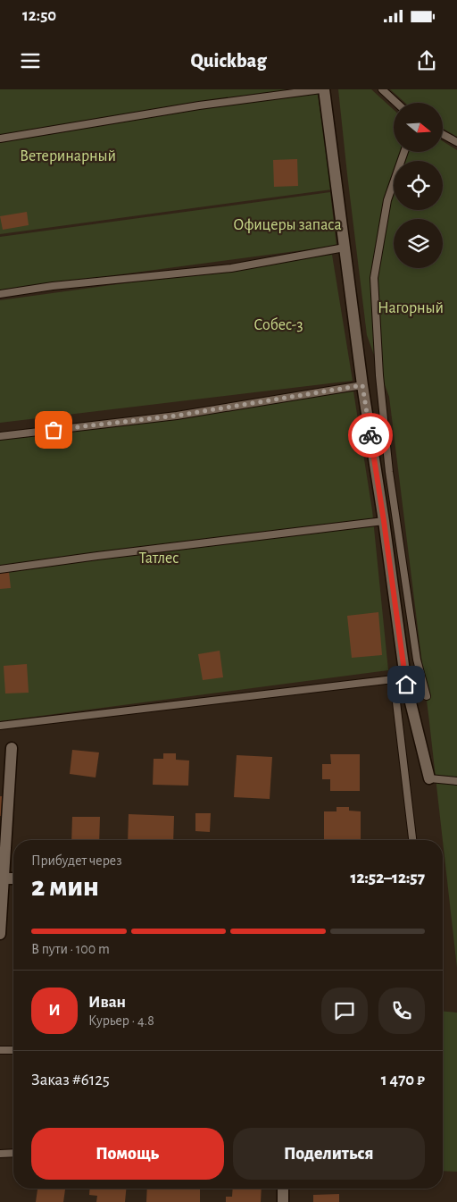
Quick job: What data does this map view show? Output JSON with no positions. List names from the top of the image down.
{
  "parks": [
    "Ветеринарный",
    "Офицеры запаса",
    "Нагорный",
    "Собес-3",
    "Татлес"
  ],
  "north": "right",
  "page": {
    "status": "12:50",
    "header": "Quickbag",
    "heading": ["2 мин", "Прибудет через", "12:52–12:57"],
    "panel": [
      "Иван",
      "Курьер · 4.8",
      "Заказ #6125",
      "1 470 ₽"
    ],
    "bar": "В пути · 100 m",
    "round": "И",
    "buttons": ["Помощь", "Поделиться"]
  }
}
